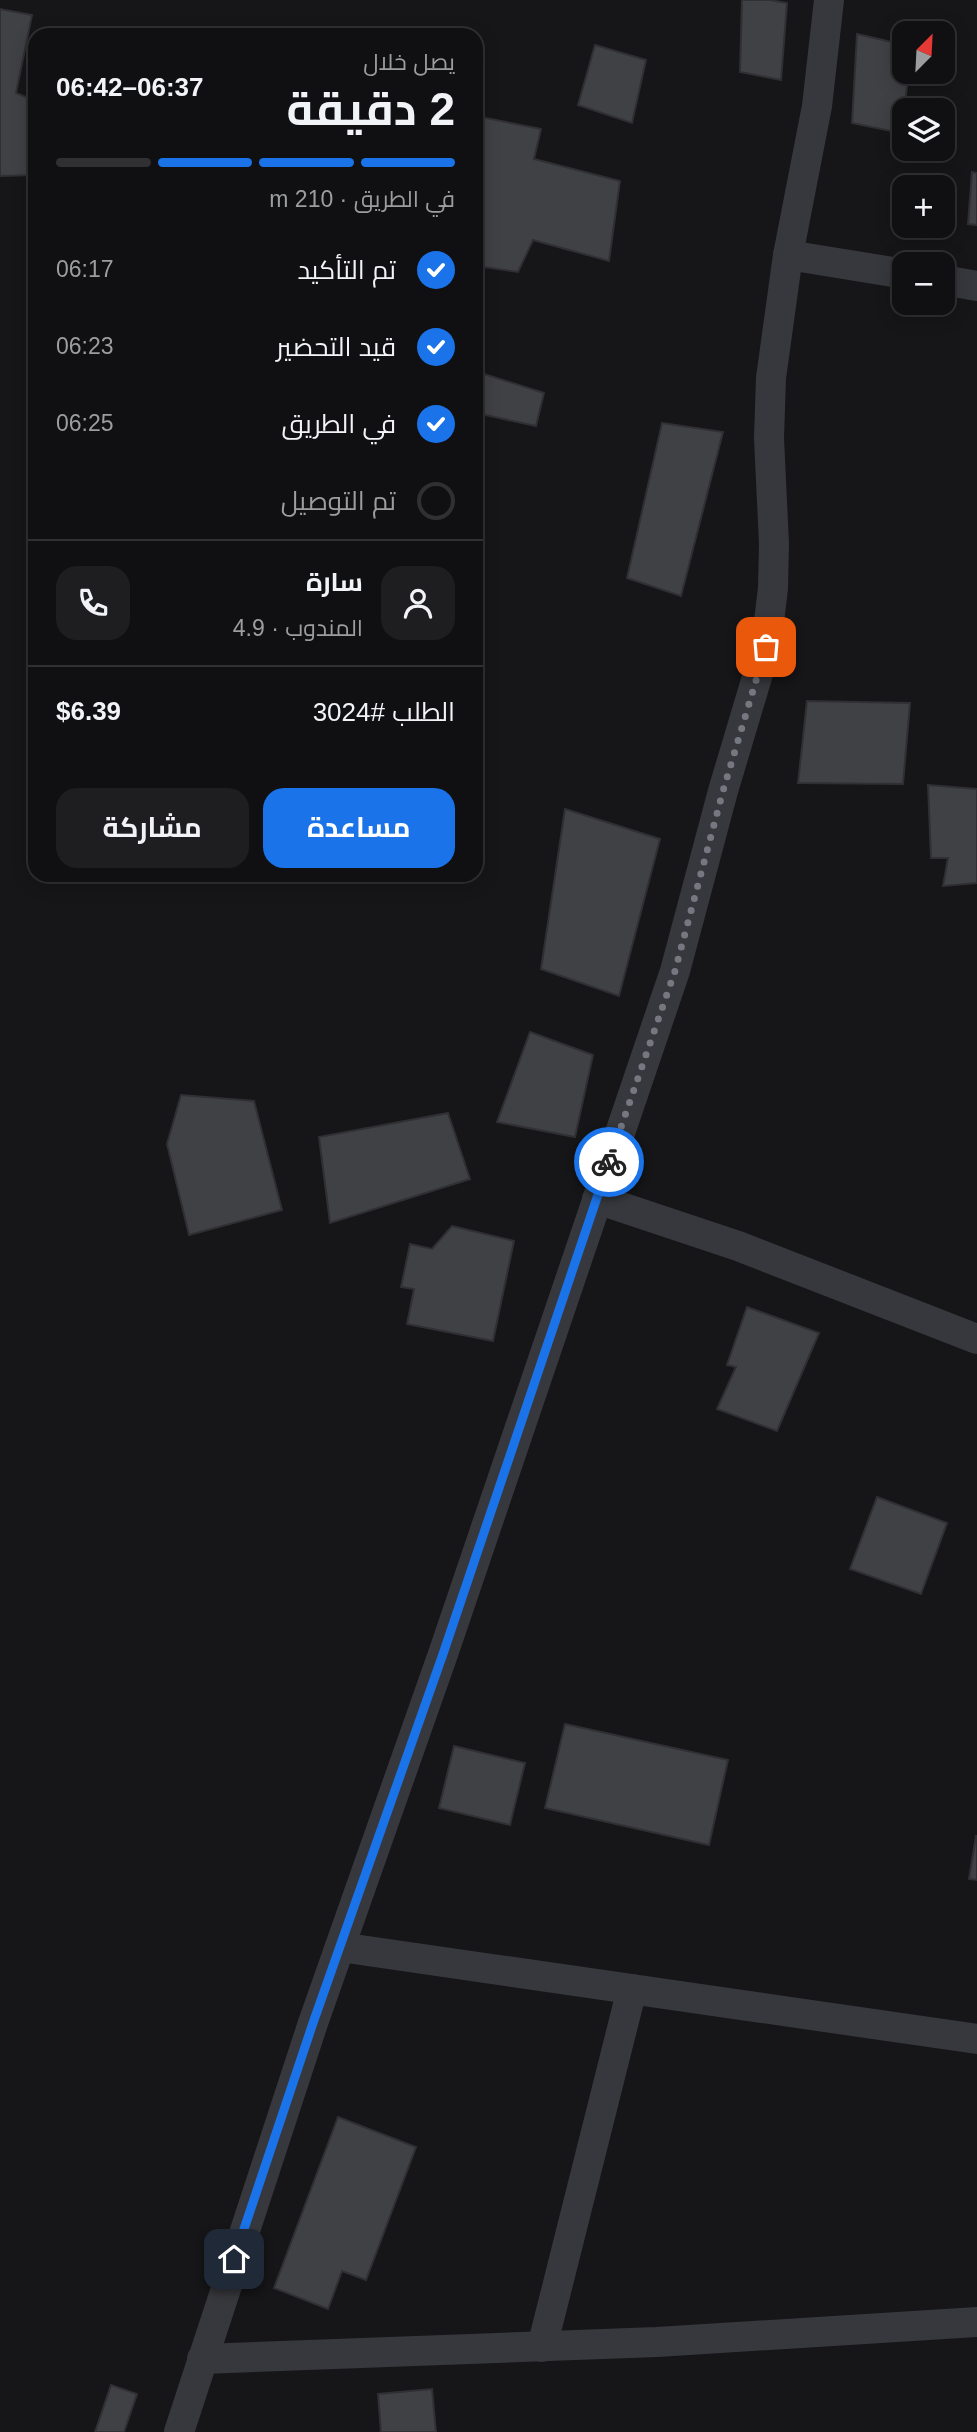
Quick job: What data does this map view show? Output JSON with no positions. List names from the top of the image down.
{
  "north": "top right",
  "page": {
    "map_buttons": ["+", "−"],
    "heading": ["2 دقيقة", "يصل خلال", "06:37–06:42"],
    "panel": [
      "سارة",
      "المندوب · 4.9",
      "الطلب #3024",
      "$6.39"
    ],
    "bar": "في الطريق · 210 m",
    "list": [
      ["تم التأكيد", "06:17"],
      ["قيد التحضير", "06:23"],
      ["في الطريق", "06:25"],
      "تم التوصيل"
    ],
    "buttons": ["مساعدة", "مشاركة"]
  }
}
